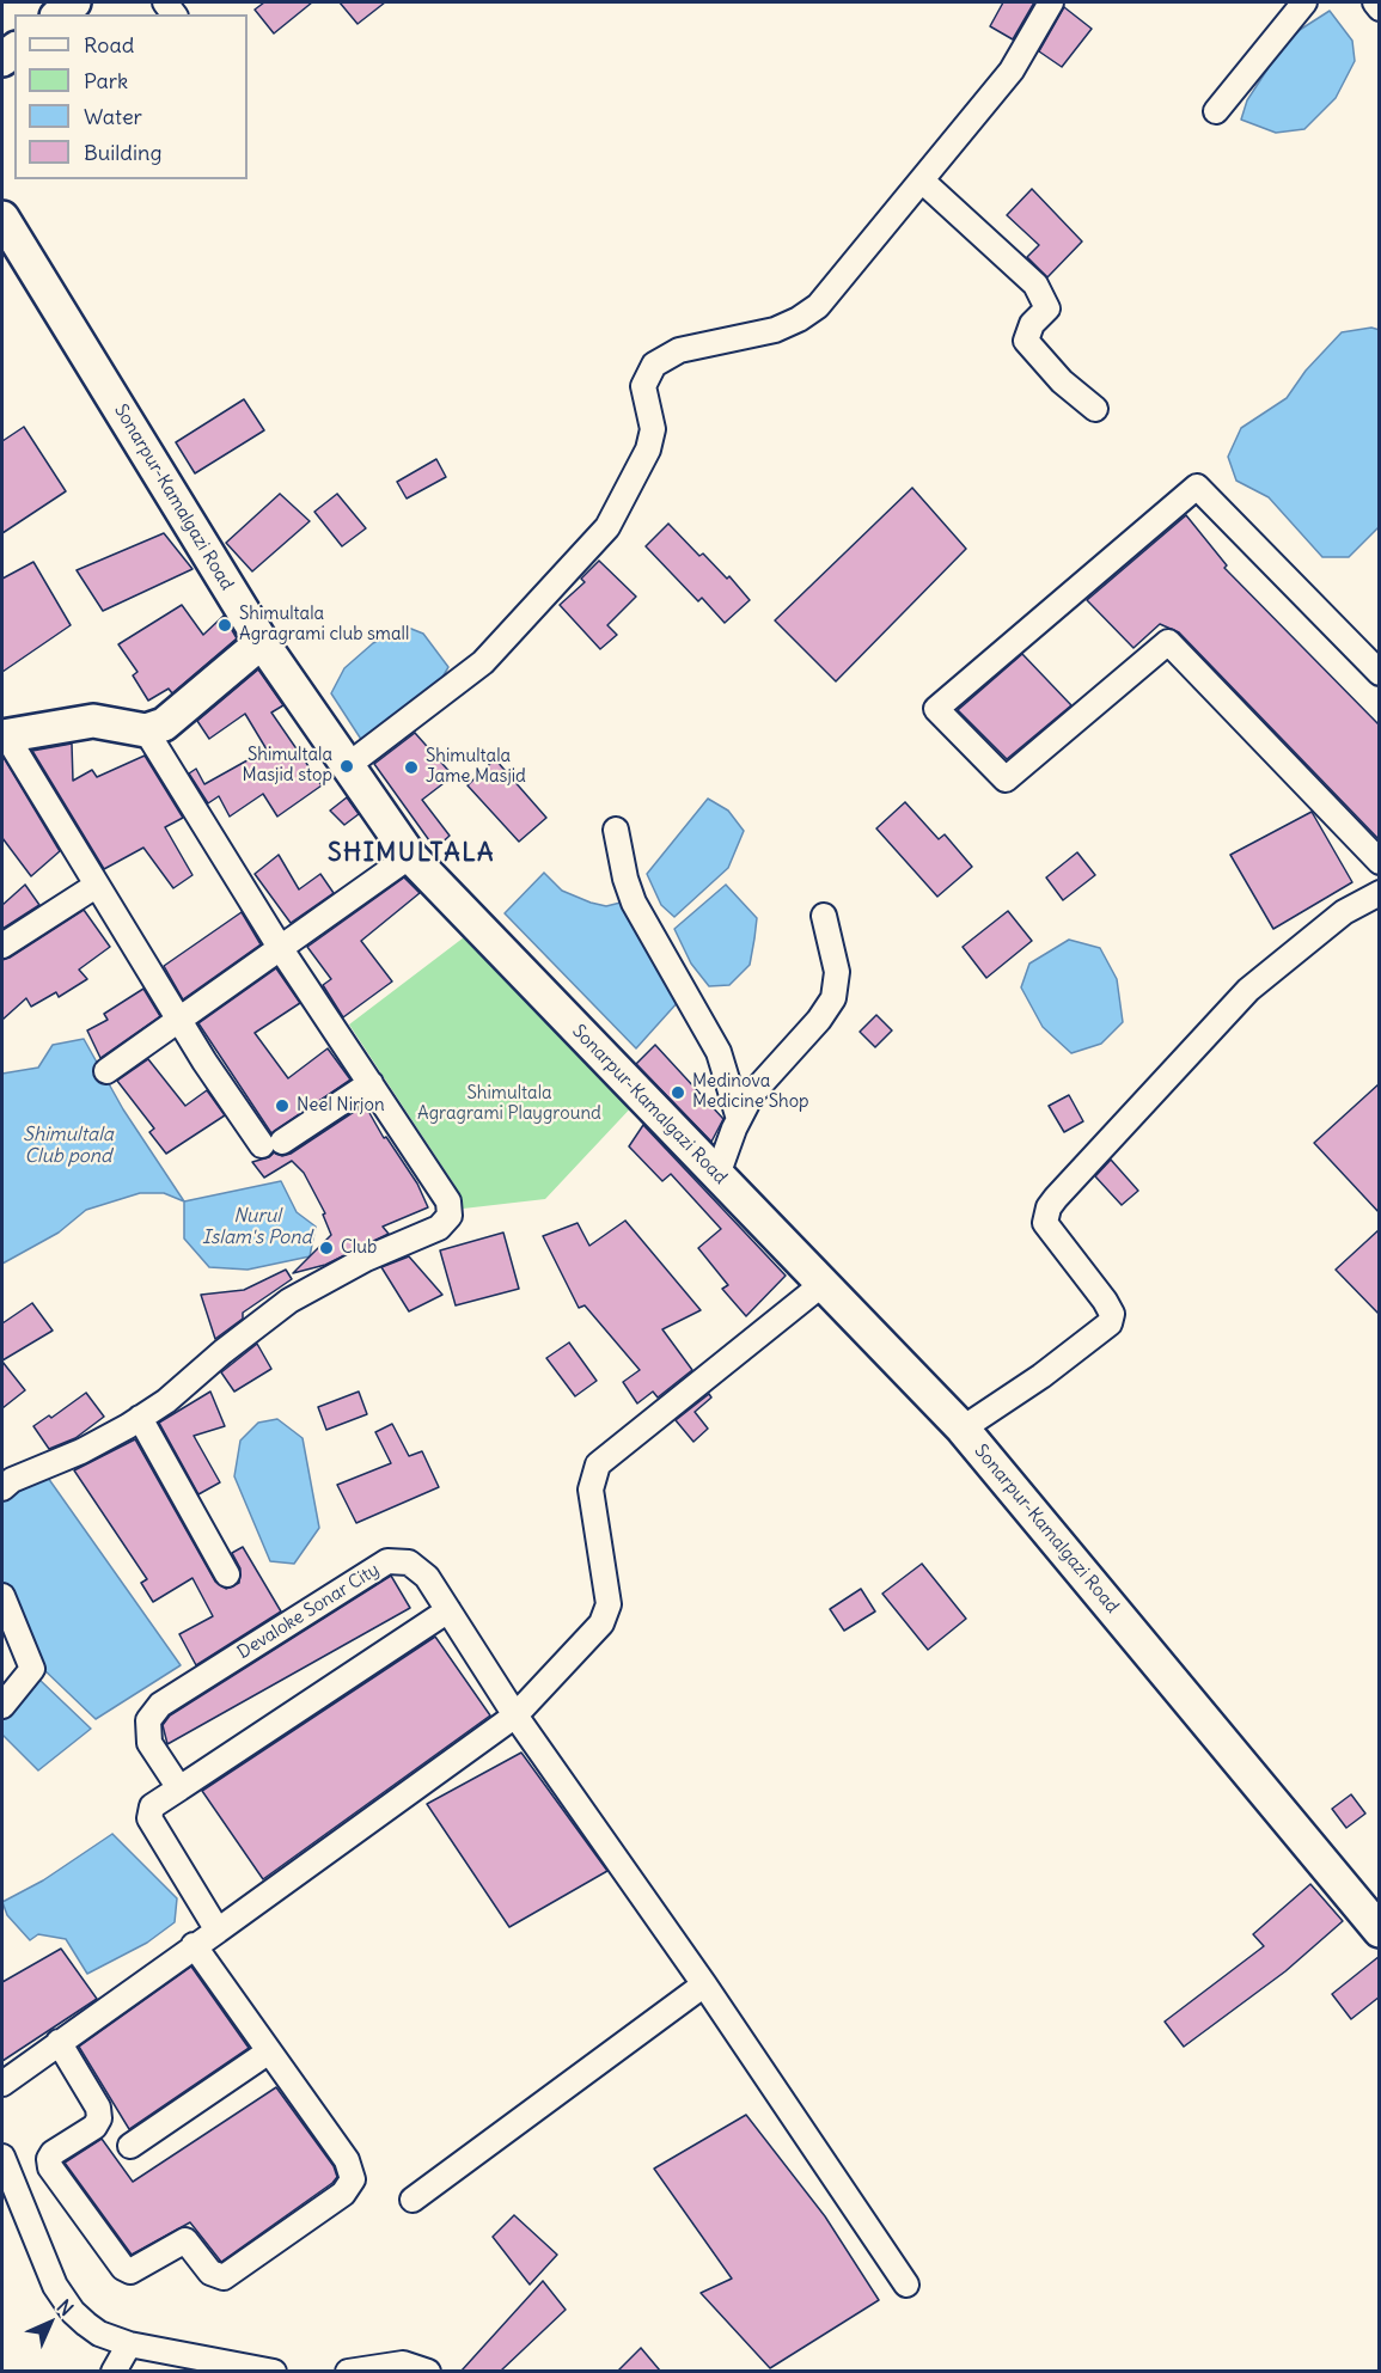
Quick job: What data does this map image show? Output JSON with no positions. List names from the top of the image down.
{
  "streets": {
    "main road": ["Sonarpur-Kamalgazi Road"],
    "street": ["Devaloke Sonar City"]
  },
  "districts": ["SHIMULTALA"],
  "water": ["Shimultala Club pond", "Nurul Islam's Pond"],
  "parks": ["Shimultala Agragrami Playground"],
  "places": [
    "Shimultala Agragrami club small",
    "Shimultala Masjid stop",
    "Shimultala Jame Masjid",
    "Medinova Medicine Shop",
    "Neel Nirjon",
    "Club"
  ],
  "legend": [
    "Road",
    "Park",
    "Water",
    "Building"
  ],
  "north": "top right"
}
